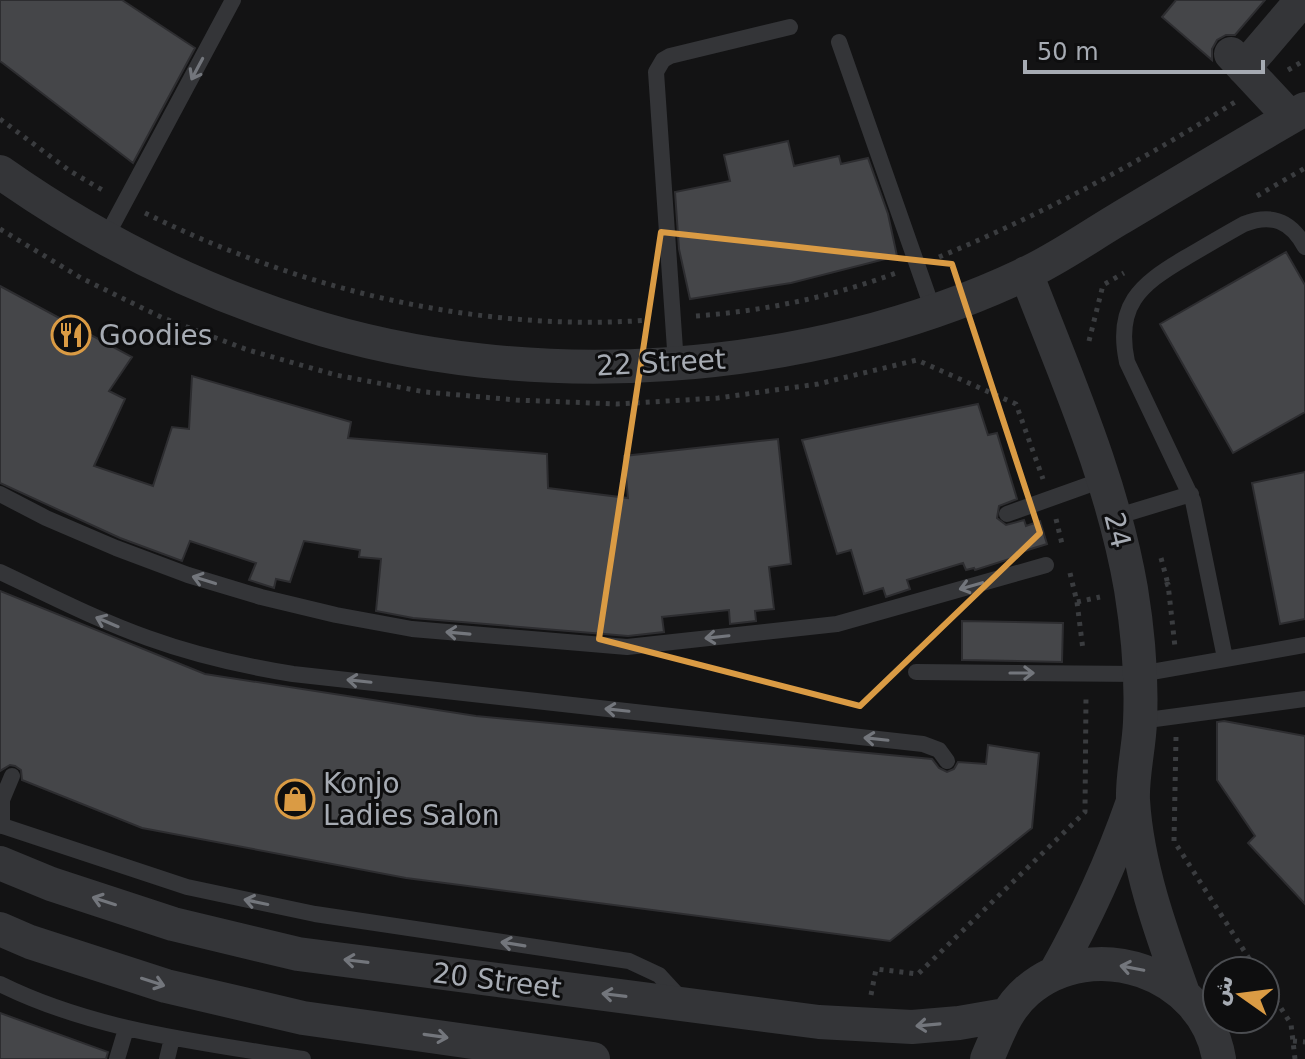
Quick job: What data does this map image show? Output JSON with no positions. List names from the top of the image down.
{
  "streets": {
    "street": ["22 Street", "24", "20 Street"]
  },
  "crossings": [
    ["22 Street", "24"]
  ],
  "places": {
    "restaurant": ["Goodies"],
    "shop": ["Konjo Ladies Salon"]
  },
  "scale_bar": "50 m",
  "north": "left"
}
